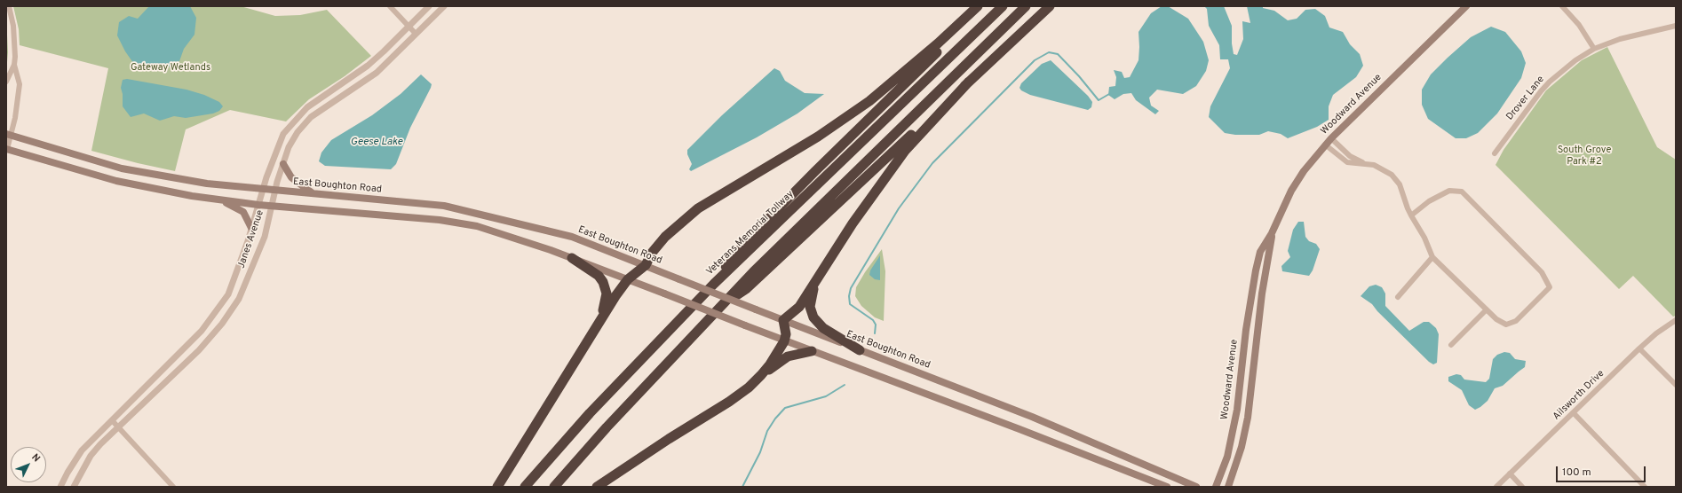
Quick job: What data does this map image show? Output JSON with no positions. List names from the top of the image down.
{
  "streets": {
    "highway": ["Veterans Memorial Tollway"],
    "main road": ["Woodward Avenue", "East Boughton Road"],
    "street": ["Drover Lane", "Janes Avenue", "Ailsworth Drive"]
  },
  "crossings": [
    ["East Boughton Road", "Janes Avenue"]
  ],
  "water": ["Geese Lake"],
  "parks": ["Gateway Wetlands", "South Grove Park #2"],
  "scale_bar": "100 m",
  "north": "top right"
}
